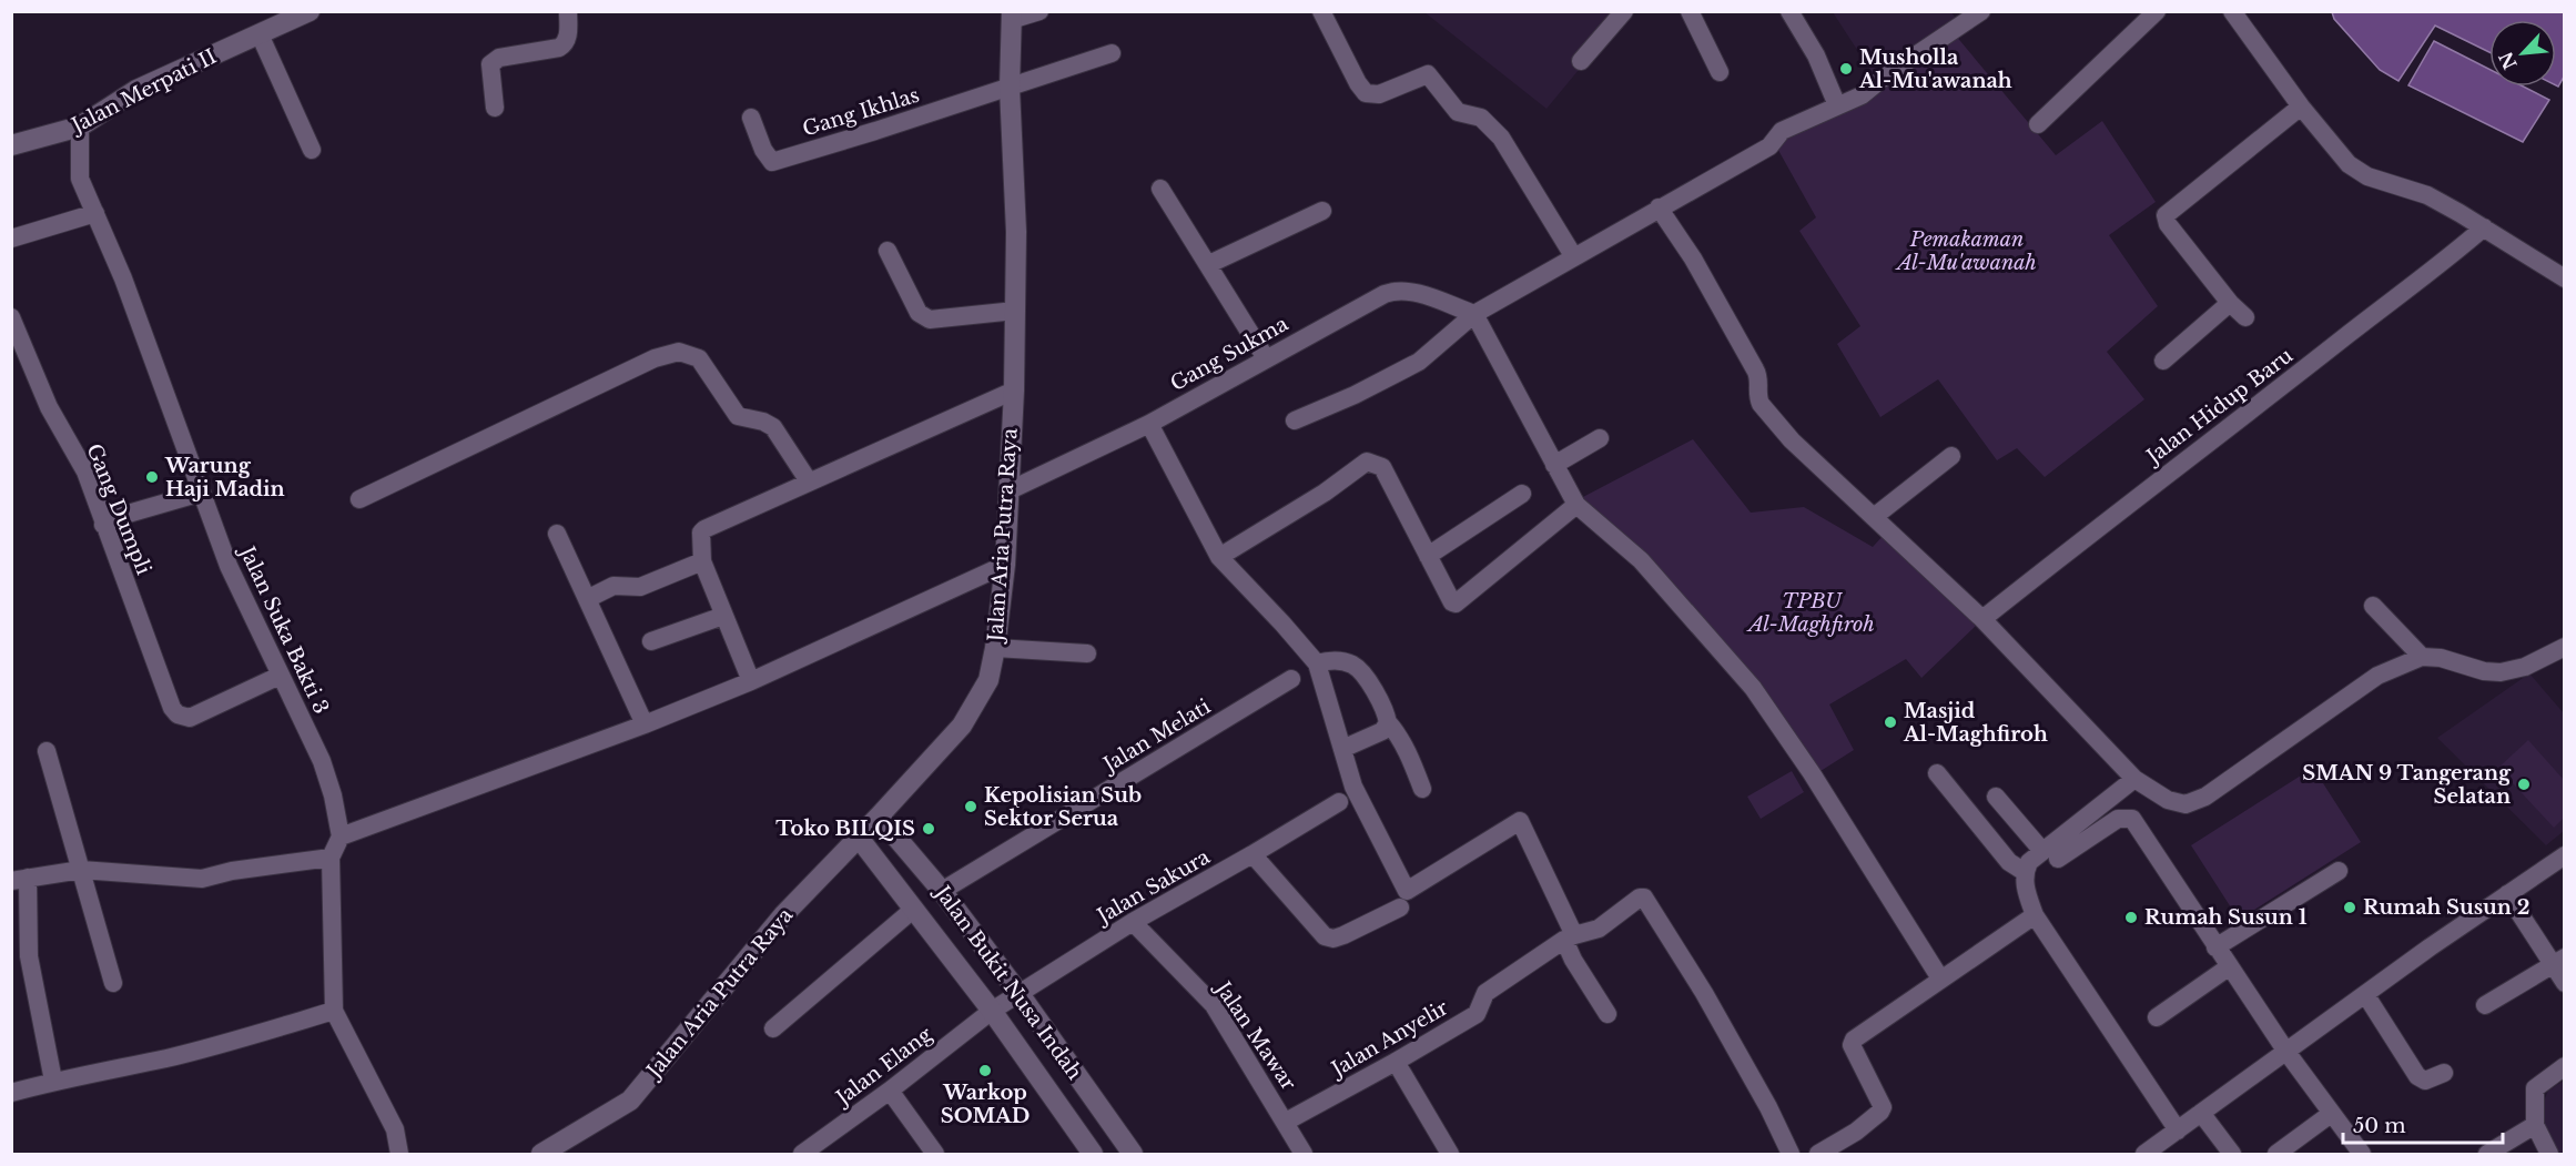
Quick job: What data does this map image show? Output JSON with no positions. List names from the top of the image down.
{
  "streets": {
    "main road": ["Jalan Merpati II", "Jalan Aria Putra Raya", "Jalan Bukit Nusa Indah"],
    "street": [
      "Gang Ikhlas",
      "Gang Sukma",
      "Jalan Hidup Baru",
      "Gang Dumpli",
      "Jalan Suka Bakti 3",
      "Jalan Melati",
      "Jalan Sakura",
      "Jalan Mawar",
      "Jalan Anyelir",
      "Jalan Elang"
    ]
  },
  "crossings": [
    ["Jalan Merpati II", "Jalan Suka Bakti 3"],
    ["Gang Ikhlas", "Jalan Aria Putra Raya"],
    ["Gang Sukma", "Jalan Aria Putra Raya"],
    ["Gang Dumpli", "Jalan Suka Bakti 3"],
    ["Jalan Aria Putra Raya", "Jalan Bukit Nusa Indah"],
    ["Jalan Melati", "Jalan Bukit Nusa Indah"],
    ["Jalan Sakura", "Jalan Bukit Nusa Indah"],
    ["Jalan Sakura", "Jalan Mawar"],
    ["Jalan Sakura", "Jalan Elang"],
    ["Jalan Bukit Nusa Indah", "Jalan Elang"],
    ["Jalan Mawar", "Jalan Anyelir"]
  ],
  "parks": ["Pemakaman Al-Mu'awanah", "TPBU Al-Maghfiroh"],
  "places": [
    "Musholla Al-Mu'awanah",
    "Warung Haji Madin",
    "Masjid Al-Maghfiroh",
    "SMAN 9 Tangerang Selatan",
    "Kepolisian Sub Sektor Serua",
    "Toko BILQIS",
    "Rumah Susun 2",
    "Rumah Susun 1",
    "Warkop SOMAD"
  ],
  "scale_bar": "50 m",
  "north": "bottom left"
}
